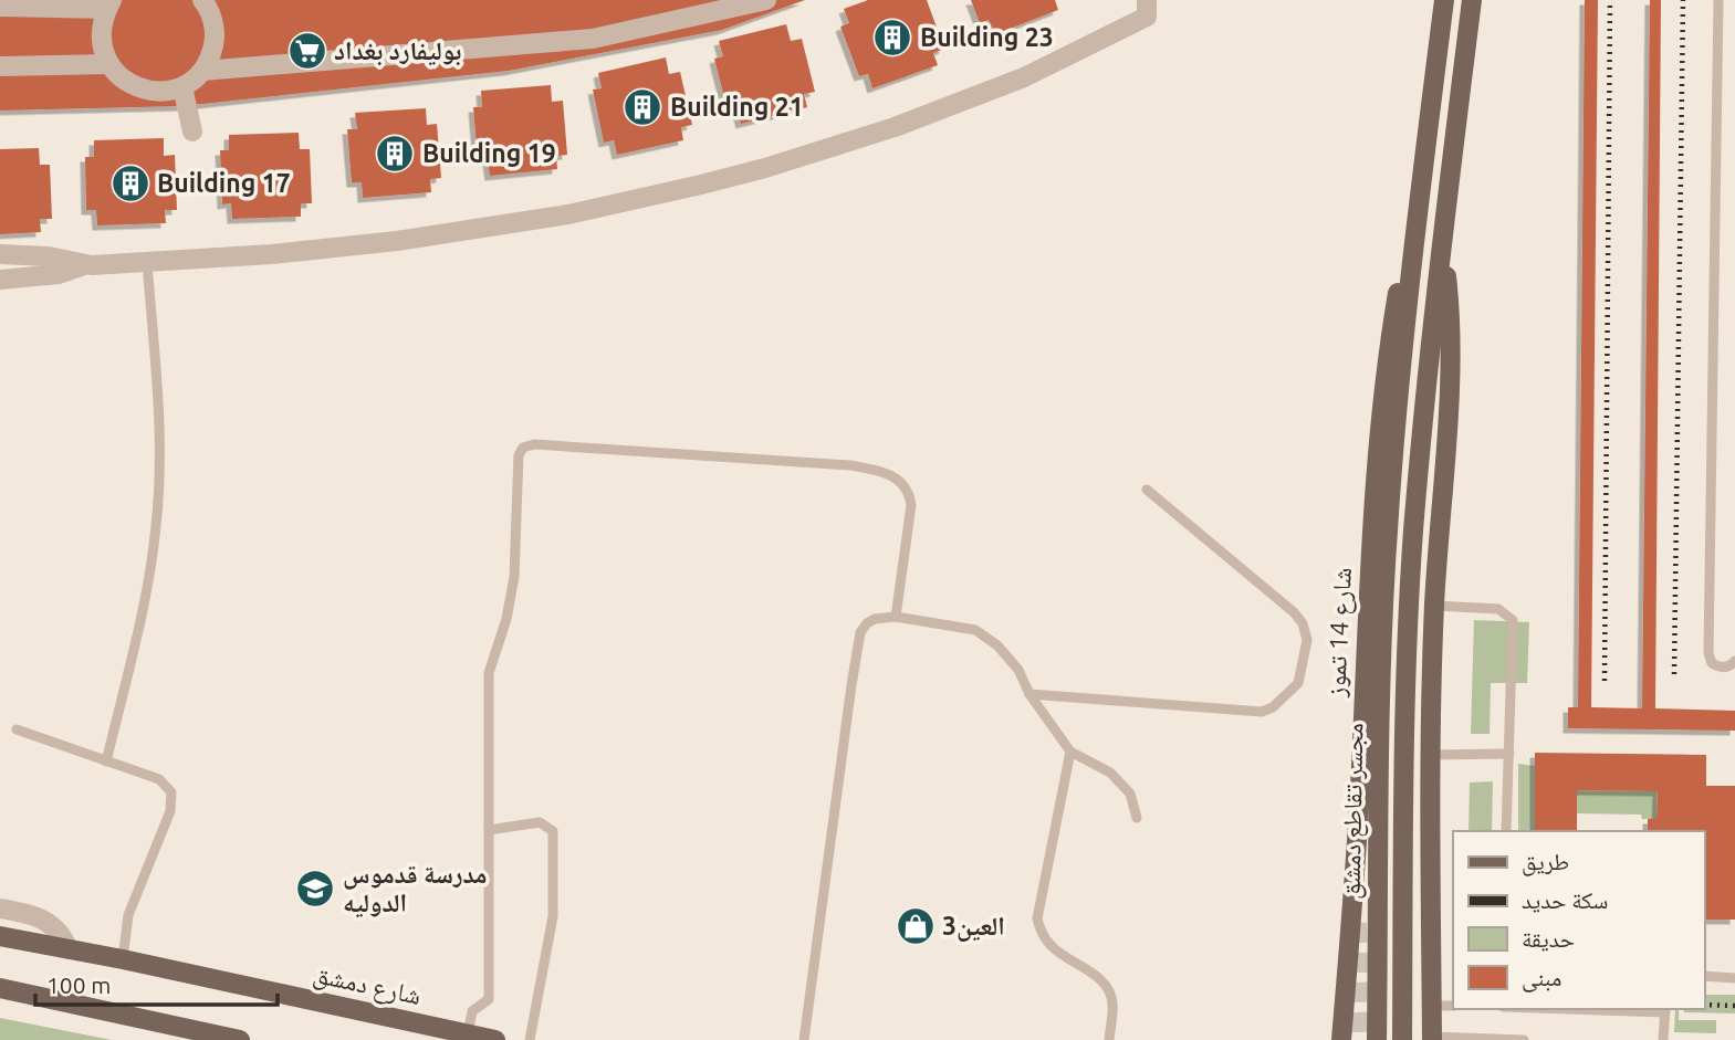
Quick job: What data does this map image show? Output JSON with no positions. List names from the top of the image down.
{
  "streets": {
    "main road": ["شارع 14 تموز", "مجسر تقاطع دمشق", "شارع دمشق"]
  },
  "crossings": [
    ["شارع 14 تموز", "مجسر تقاطع دمشق"]
  ],
  "places": {
    "building": [
      "Building 23",
      "Building 21",
      "Building 19",
      "Building 17"
    ],
    "supermarket": ["بوليفارد بغداد"],
    "school or university": ["مدرسة قدموس الدوليه"],
    "shop": ["العين3"]
  },
  "legend": [
    "طريق",
    "سكة حديد",
    "حديقة",
    "مبنى"
  ],
  "scale_bar": "100 m"
}
